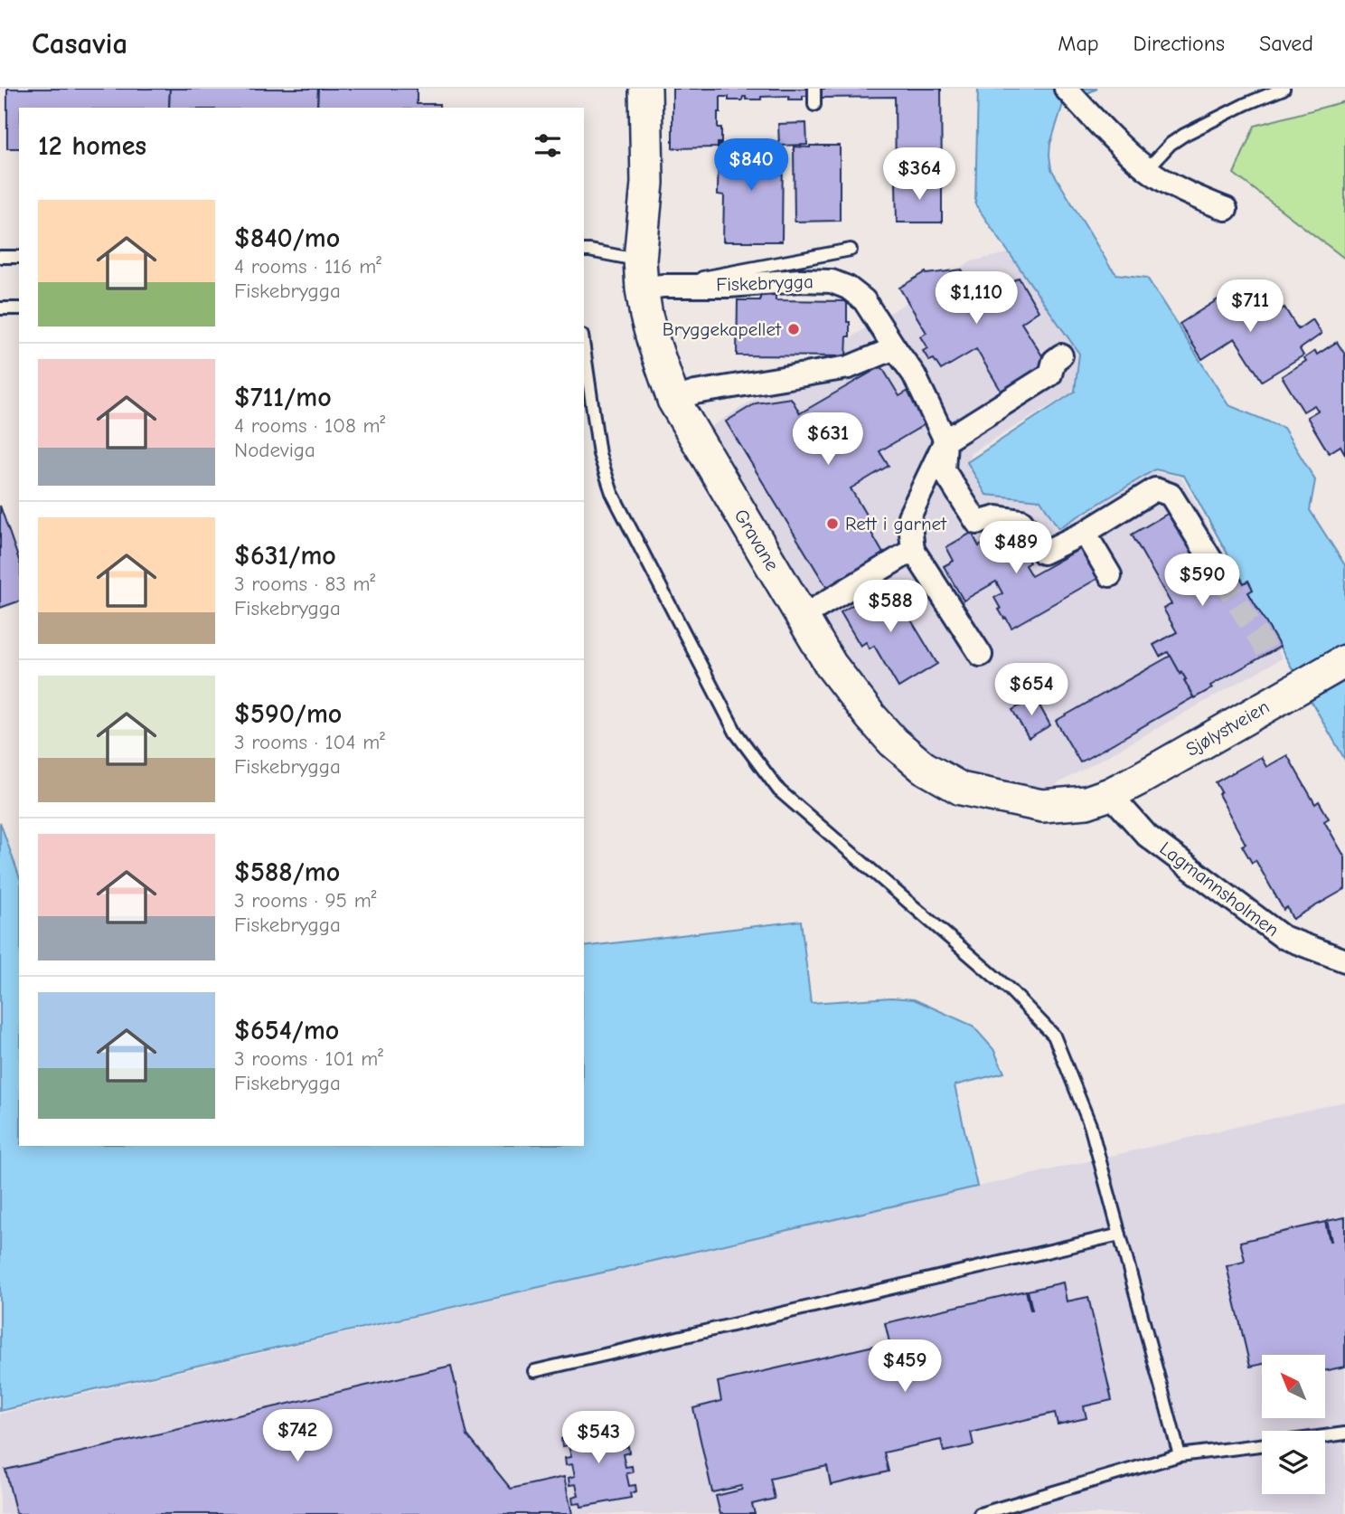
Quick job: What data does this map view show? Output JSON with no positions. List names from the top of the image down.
{
  "streets": {
    "street": [
      "Fiskebrygga",
      "Gravane",
      "Sjølystveien",
      "Lagmannsholmen"
    ]
  },
  "crossings": [
    ["Fiskebrygga", "Gravane"],
    ["Gravane", "Sjølystveien"],
    ["Gravane", "Lagmannsholmen"],
    ["Sjølystveien", "Lagmannsholmen"]
  ],
  "places": ["Bryggekapellet", "Rett i garnet"],
  "north": "top left",
  "page": {
    "header": "Casavia",
    "nav": ["Map", "Directions", "Saved"],
    "heading": "12 homes",
    "price": [
      "$840",
      "$364",
      "$1,110",
      "$711",
      "$631",
      "$489",
      "$590",
      "$588",
      "$654",
      "$459",
      "$742",
      "$543"
    ],
    "list": [
      {
        "name": "$840/mo",
        "note": "4 rooms · 116 m² · Fiskebrygga"
      },
      {
        "name": "$711/mo",
        "note": "4 rooms · 108 m² · Nodeviga"
      },
      {
        "name": "$631/mo",
        "note": "3 rooms · 83 m² · Fiskebrygga"
      },
      {
        "name": "$590/mo",
        "note": "3 rooms · 104 m² · Fiskebrygga"
      },
      {
        "name": "$588/mo",
        "note": "3 rooms · 95 m² · Fiskebrygga"
      },
      {
        "name": "$654/mo",
        "note": "3 rooms · 101 m² · Fiskebrygga"
      }
    ]
  }
}
